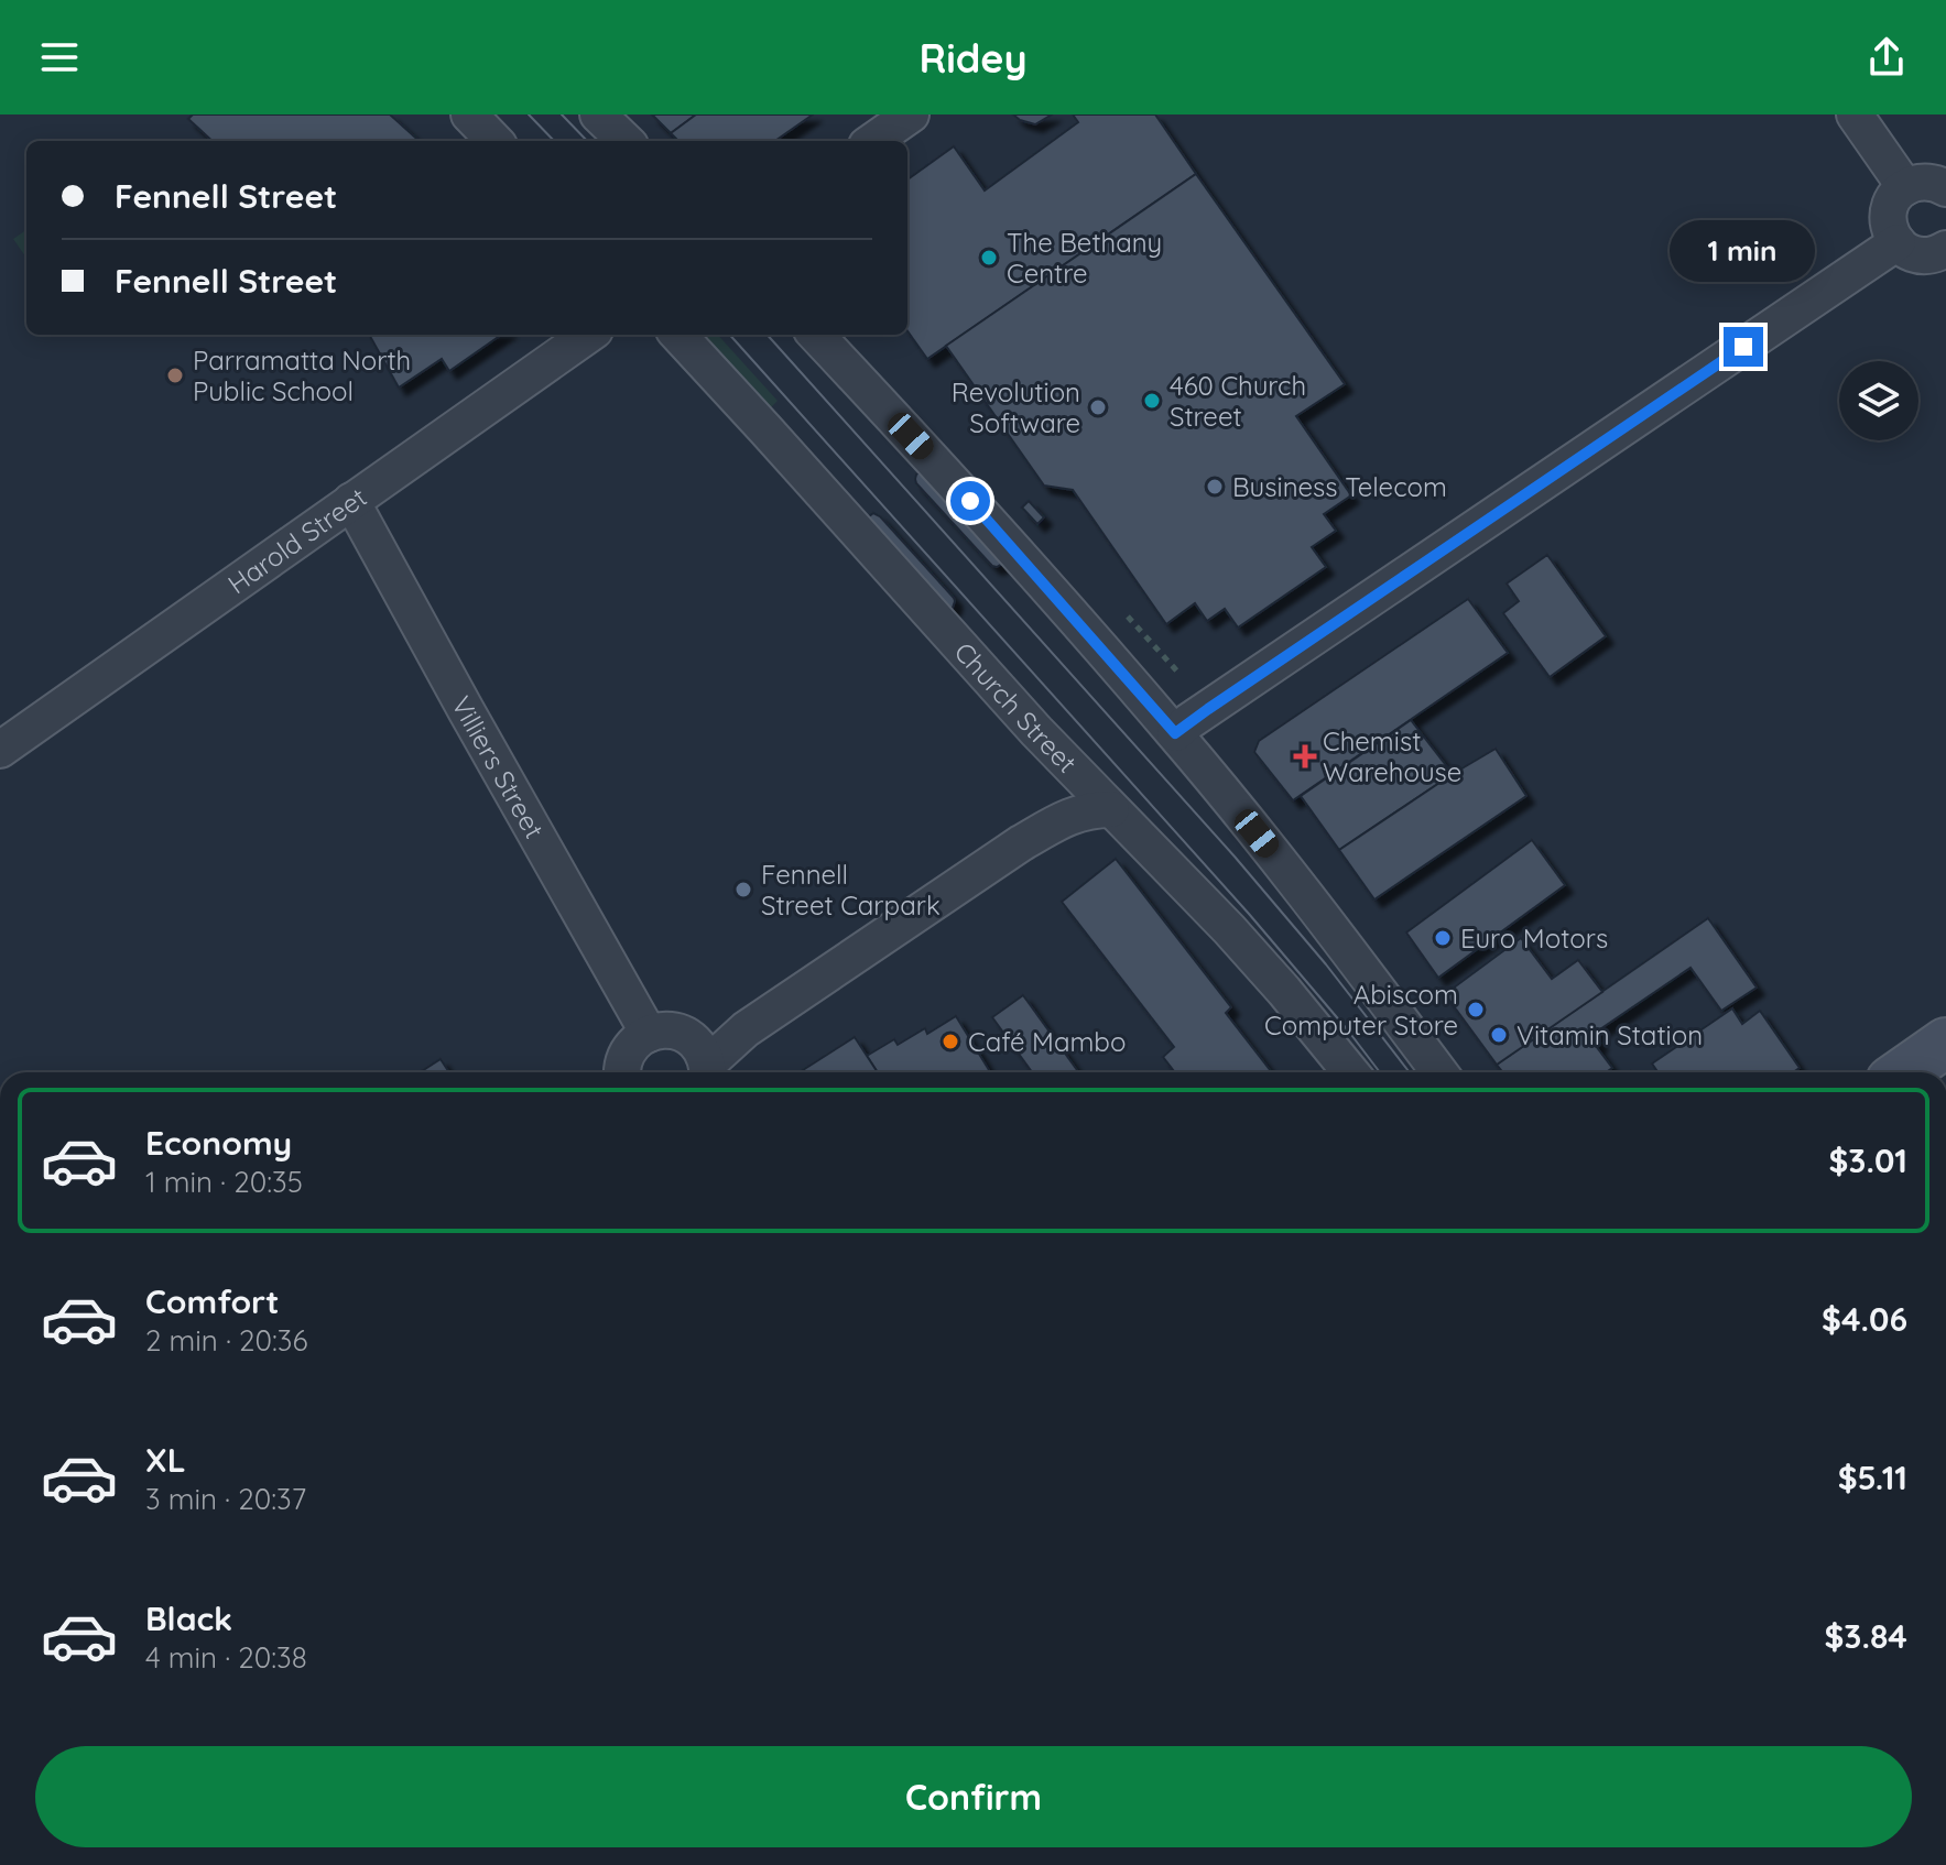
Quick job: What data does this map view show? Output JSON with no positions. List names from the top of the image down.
{
  "streets": {
    "street": ["Harold Street", "Church Street", "Villiers Street"]
  },
  "crossings": [
    ["Harold Street", "Villiers Street"]
  ],
  "places": {
    "other": [
      "The Bethany Centre",
      "Parramatta North Public School",
      "460 Church Street",
      "Revolution Software",
      "Business Telecom",
      "Fennell Street Carpark",
      "Euro Motors",
      "Abiscom Computer Store",
      "Vitamin Station",
      "Café Mambo"
    ],
    "health": ["Chemist Warehouse"]
  },
  "page": {
    "header": "Ridey",
    "banner": ["Fennell Street", "Fennell Street"],
    "bubble": "1 min",
    "list": [
      {
        "name": "Economy",
        "note": "1 min · 20:35",
        "value": "$3.01"
      },
      {
        "name": "Comfort",
        "note": "2 min · 20:36",
        "value": "$4.06"
      },
      {
        "name": "XL",
        "note": "3 min · 20:37",
        "value": "$5.11"
      },
      {
        "name": "Black",
        "note": "4 min · 20:38",
        "value": "$3.84"
      }
    ],
    "buttons": "Confirm"
  }
}
